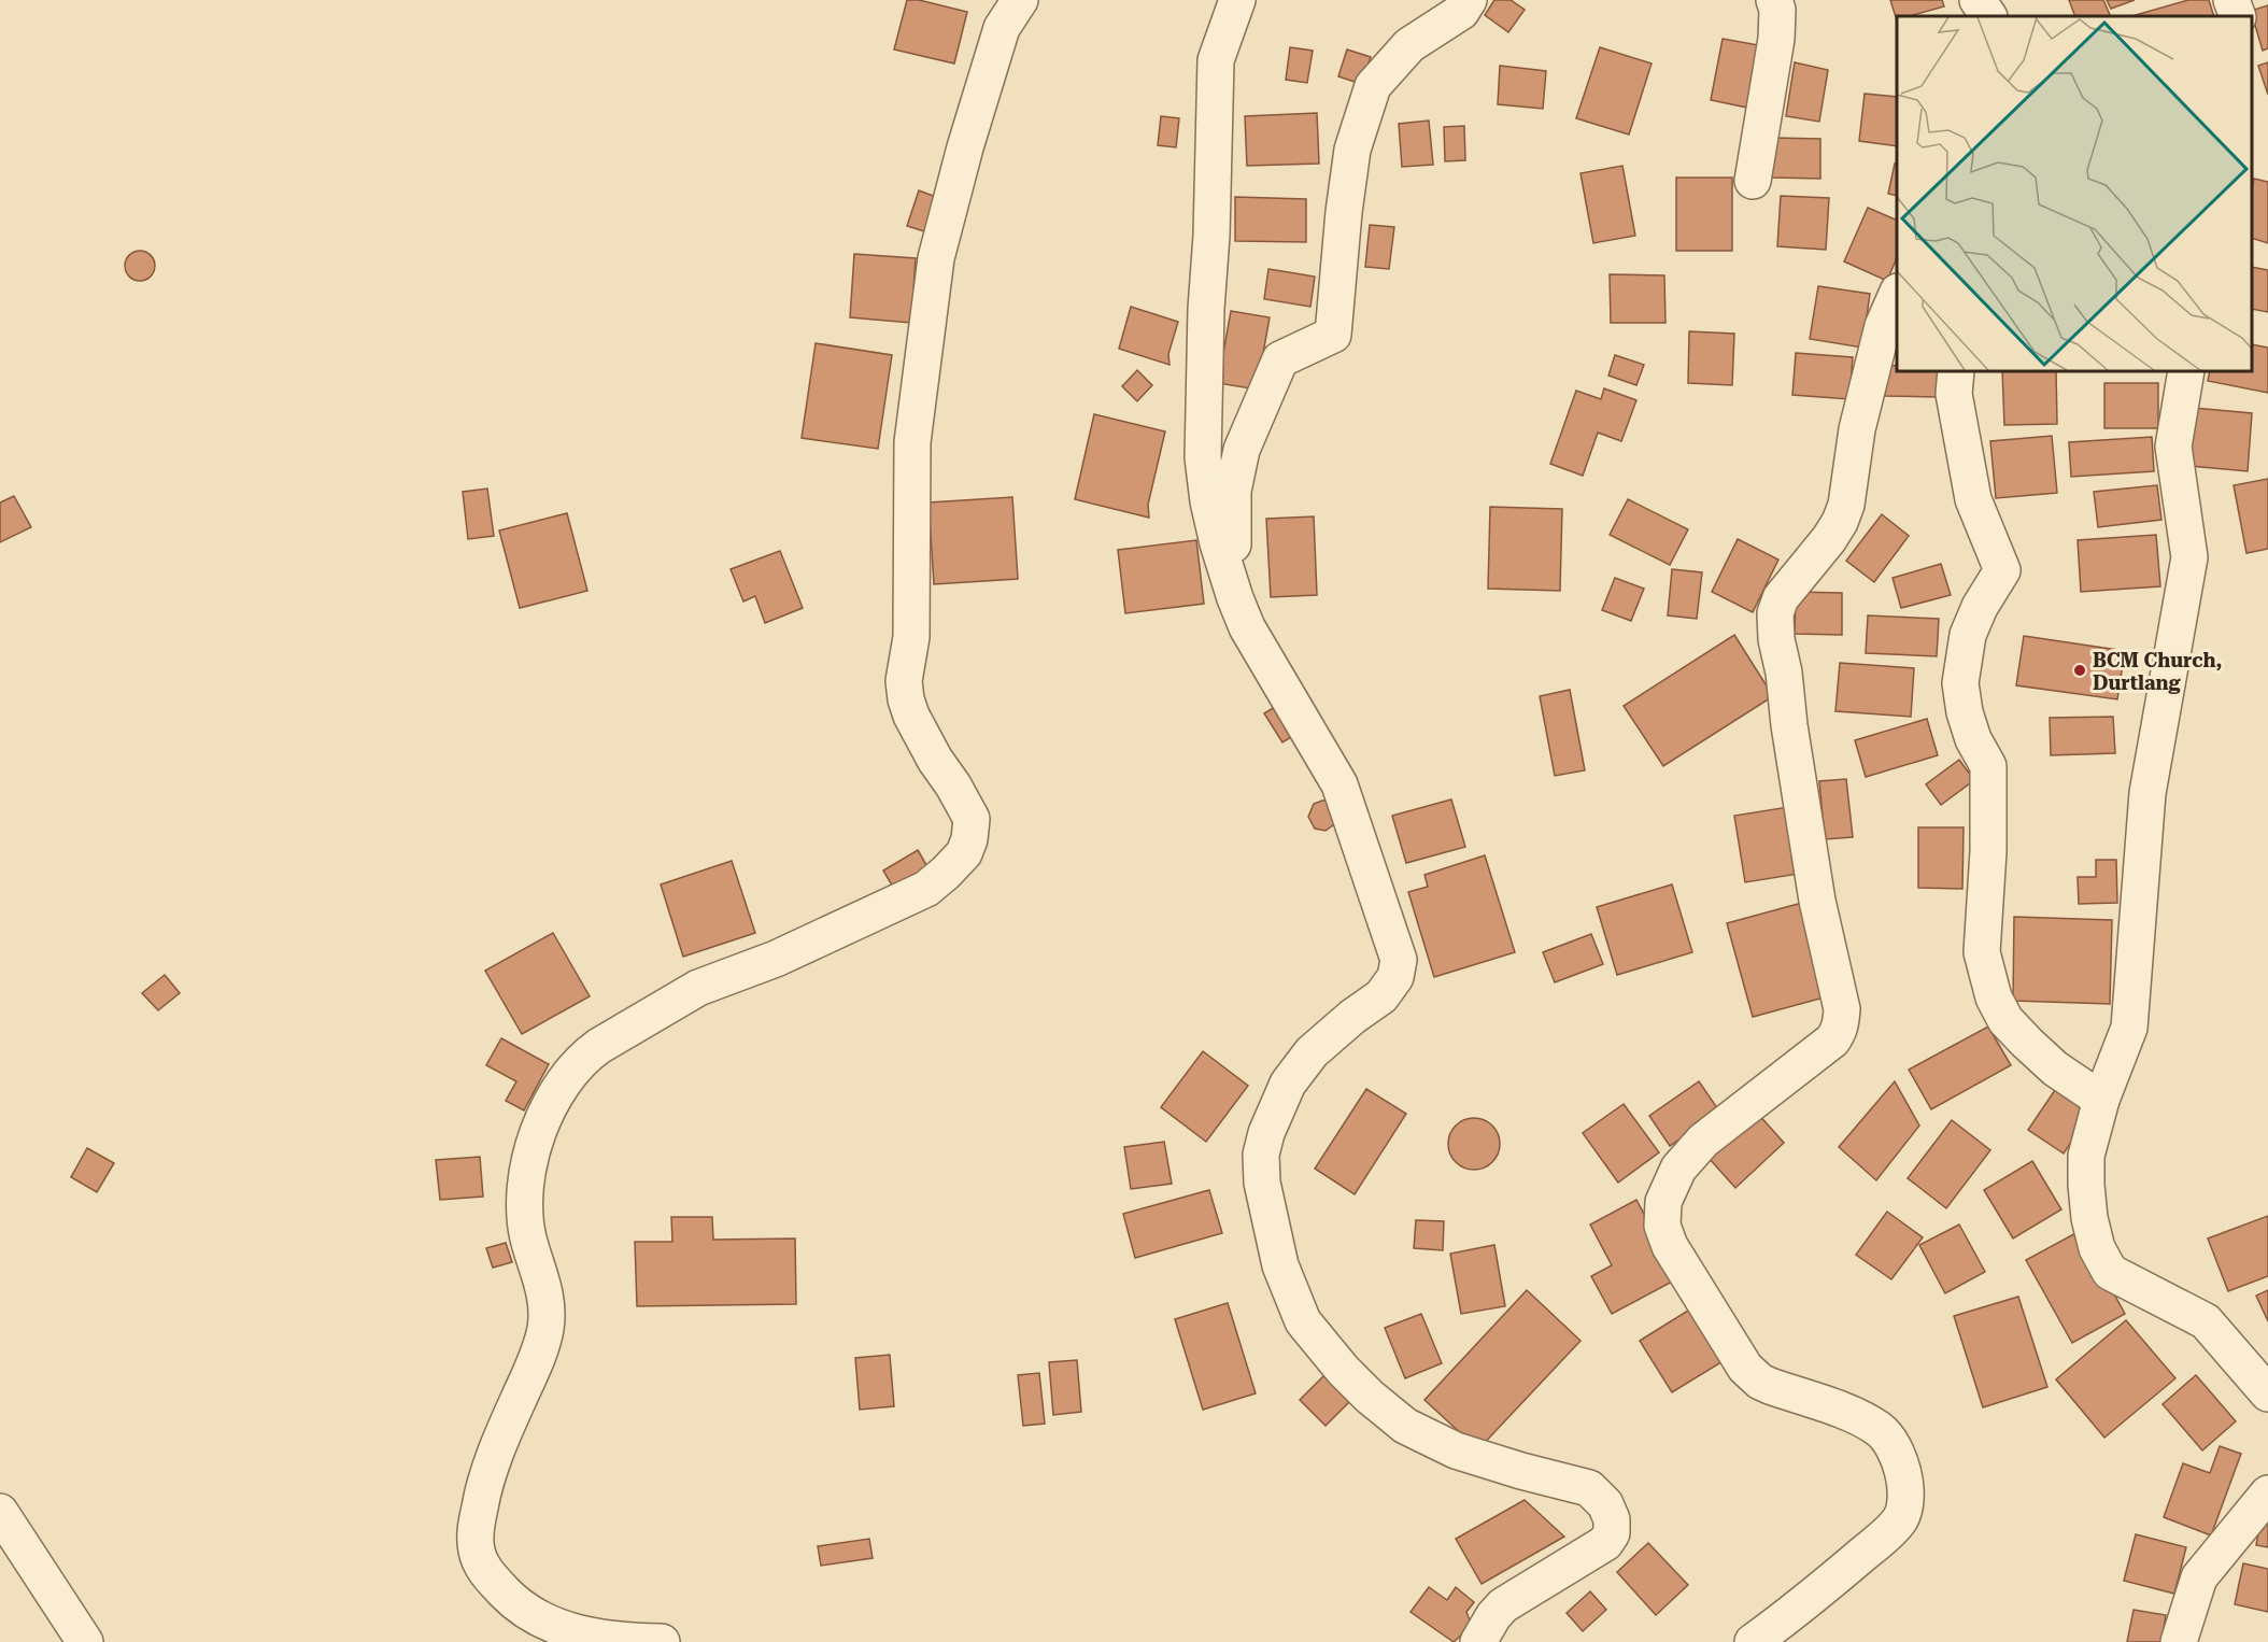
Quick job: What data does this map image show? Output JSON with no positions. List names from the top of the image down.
{
  "places": ["BCM Church, Durtlang"]
}
